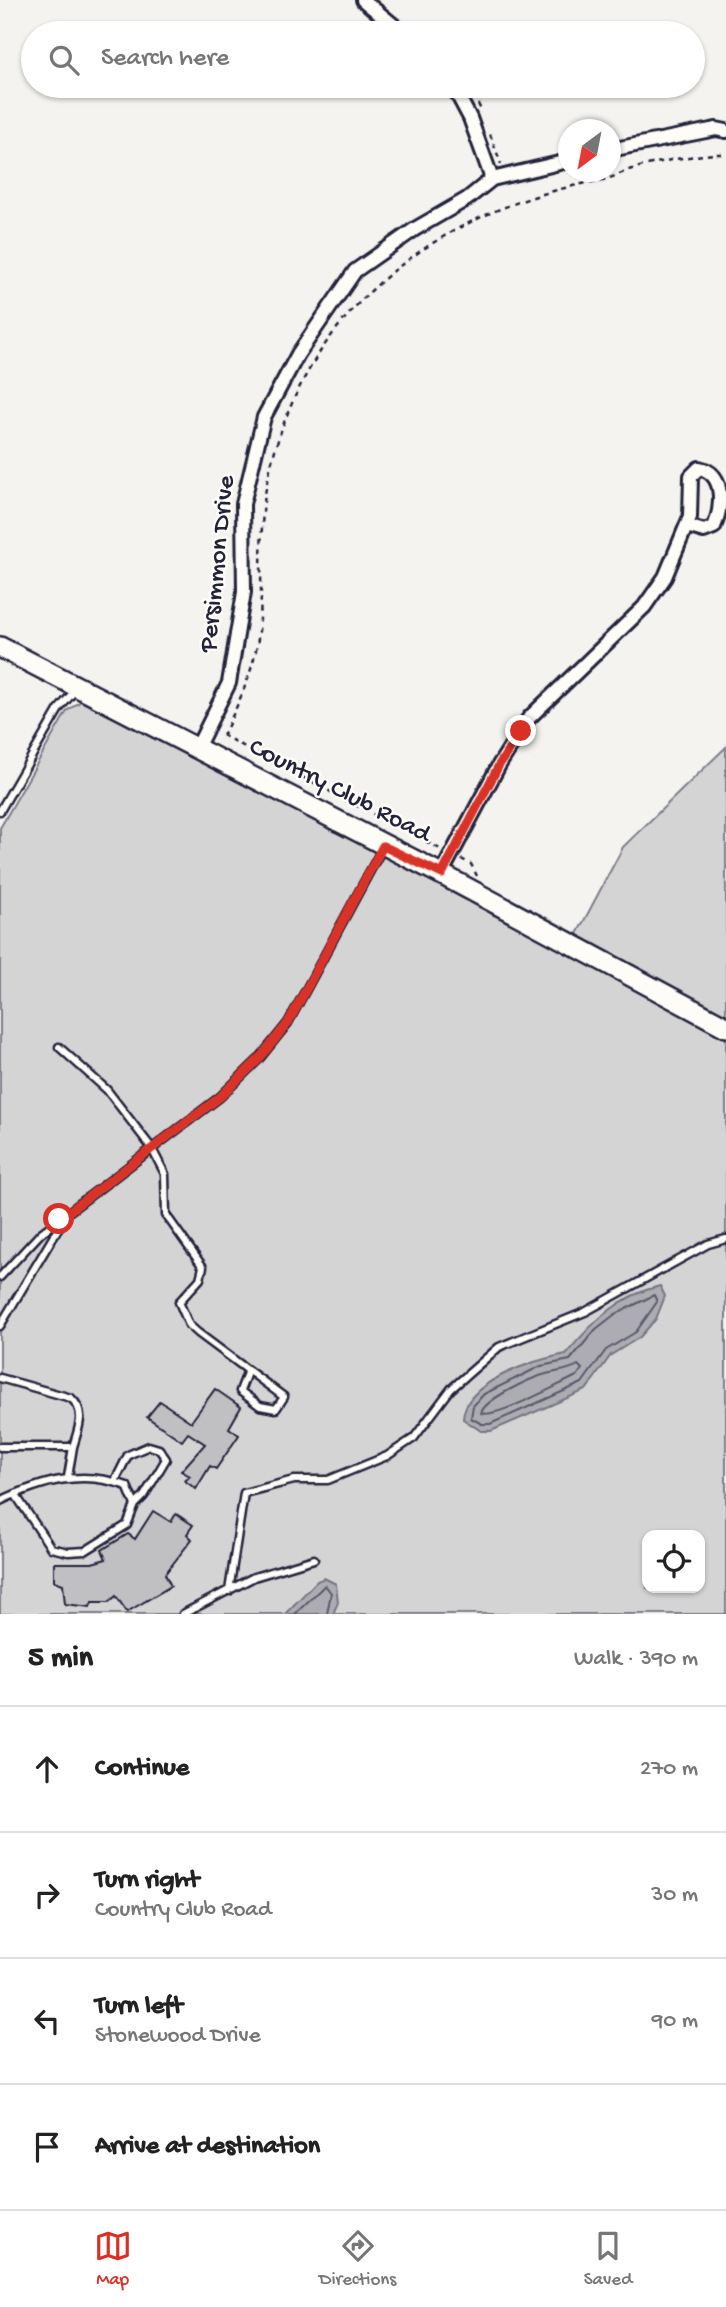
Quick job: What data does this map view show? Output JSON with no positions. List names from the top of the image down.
{
  "streets": {
    "street": ["Persimmon Drive", "Country Club Road"]
  },
  "crossings": [
    ["Persimmon Drive", "Country Club Road"]
  ],
  "north": "bottom left",
  "page": {
    "search": "Search here",
    "heading": ["5 min", "Walk · 390 m"],
    "list": [
      ["Continue", "270 m"],
      ["Turn right", "Country Club Road", "30 m"],
      ["Turn left", "Stonewood Drive", "90 m"],
      "Arrive at destination"
    ],
    "nav": ["Map", "Directions", "Saved"]
  }
}
